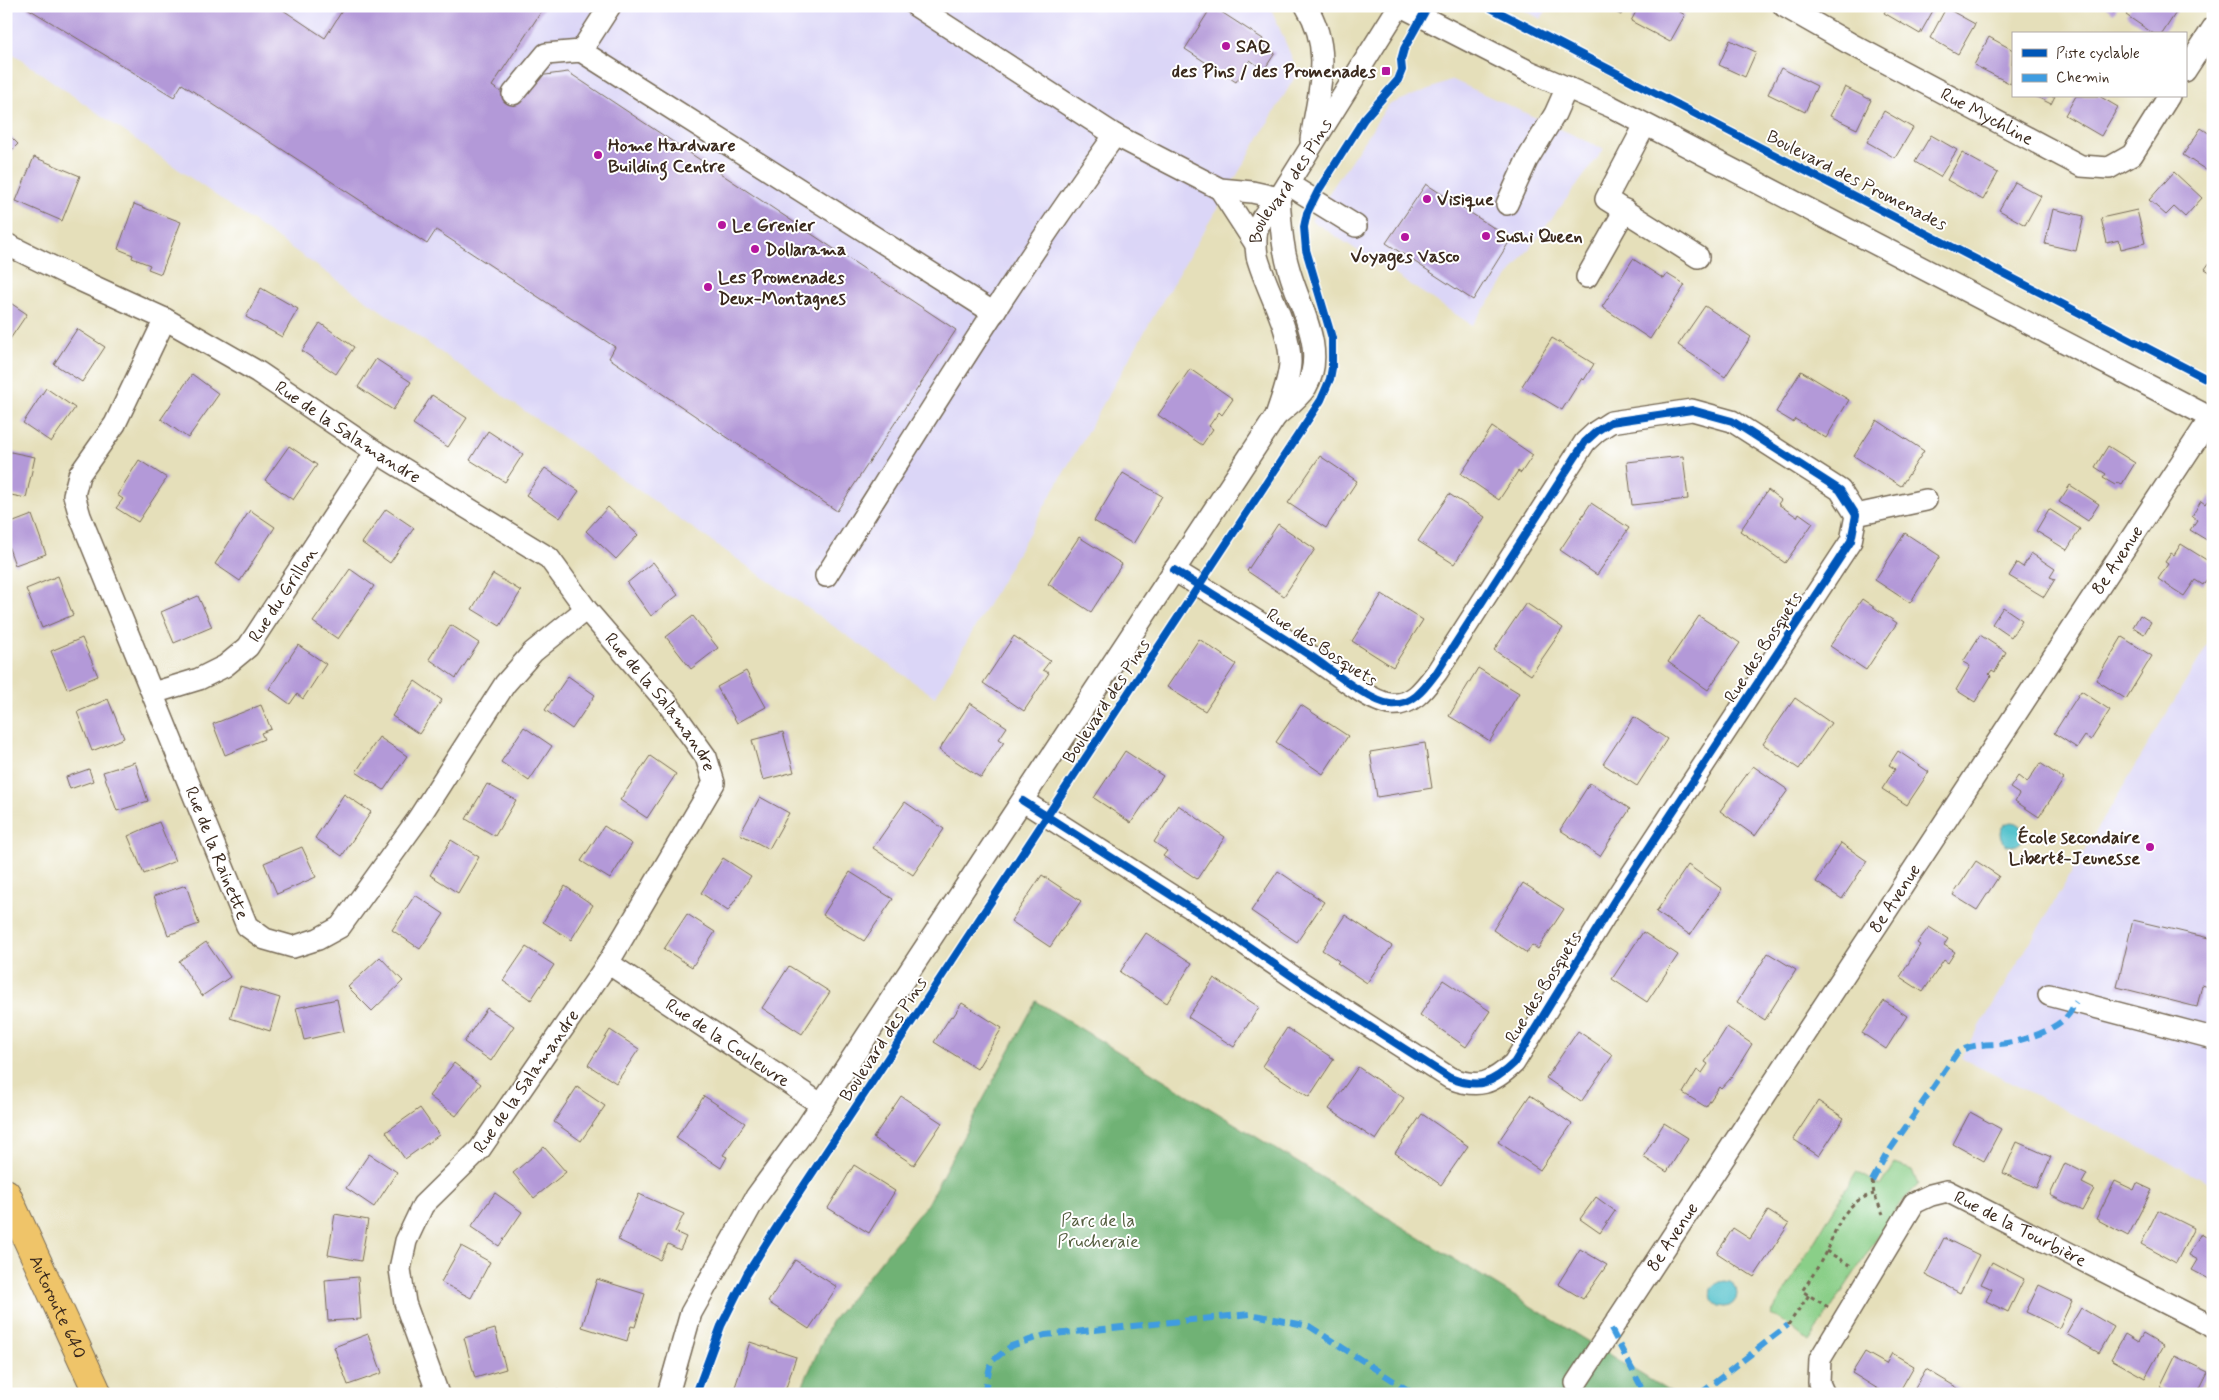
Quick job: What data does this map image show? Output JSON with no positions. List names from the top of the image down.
{
  "streets": {
    "highway": ["Autoroute 640"],
    "street": [
      "Rue Mychline",
      "Boulevard des Pins",
      "Rue de la Salamandre",
      "8e Avenue",
      "Rue du Grillon",
      "Rue des Bosquets",
      "Rue de la Rainette",
      "Rue de la Couleuvre",
      "Rue de la Tourbière"
    ],
    "cycle path": ["Boulevard des Promenades"]
  },
  "crossings": [
    ["Boulevard des Pins", "Rue des Bosquets"],
    ["Boulevard des Pins", "Rue de la Couleuvre"],
    ["Rue de la Salamandre", "Rue du Grillon"],
    ["Rue de la Salamandre", "Rue de la Rainette"],
    ["Rue de la Salamandre", "Rue de la Couleuvre"],
    ["Rue du Grillon", "Rue de la Rainette"]
  ],
  "parks": ["Parc de la Prucheraie"],
  "places": {
    "other": [
      "SAQ",
      "Home Hardware Building Centre",
      "Visique",
      "Le Grenier",
      "Sushi Queen",
      "Voyages Vasco",
      "Dollarama",
      "Les Promenades Deux-Montagnes",
      "École secondaire Liberté-Jeunesse"
    ],
    "transit": ["des Pins / des Promenades"]
  },
  "legend": ["Piste cyclable", "Chemin"]
}
